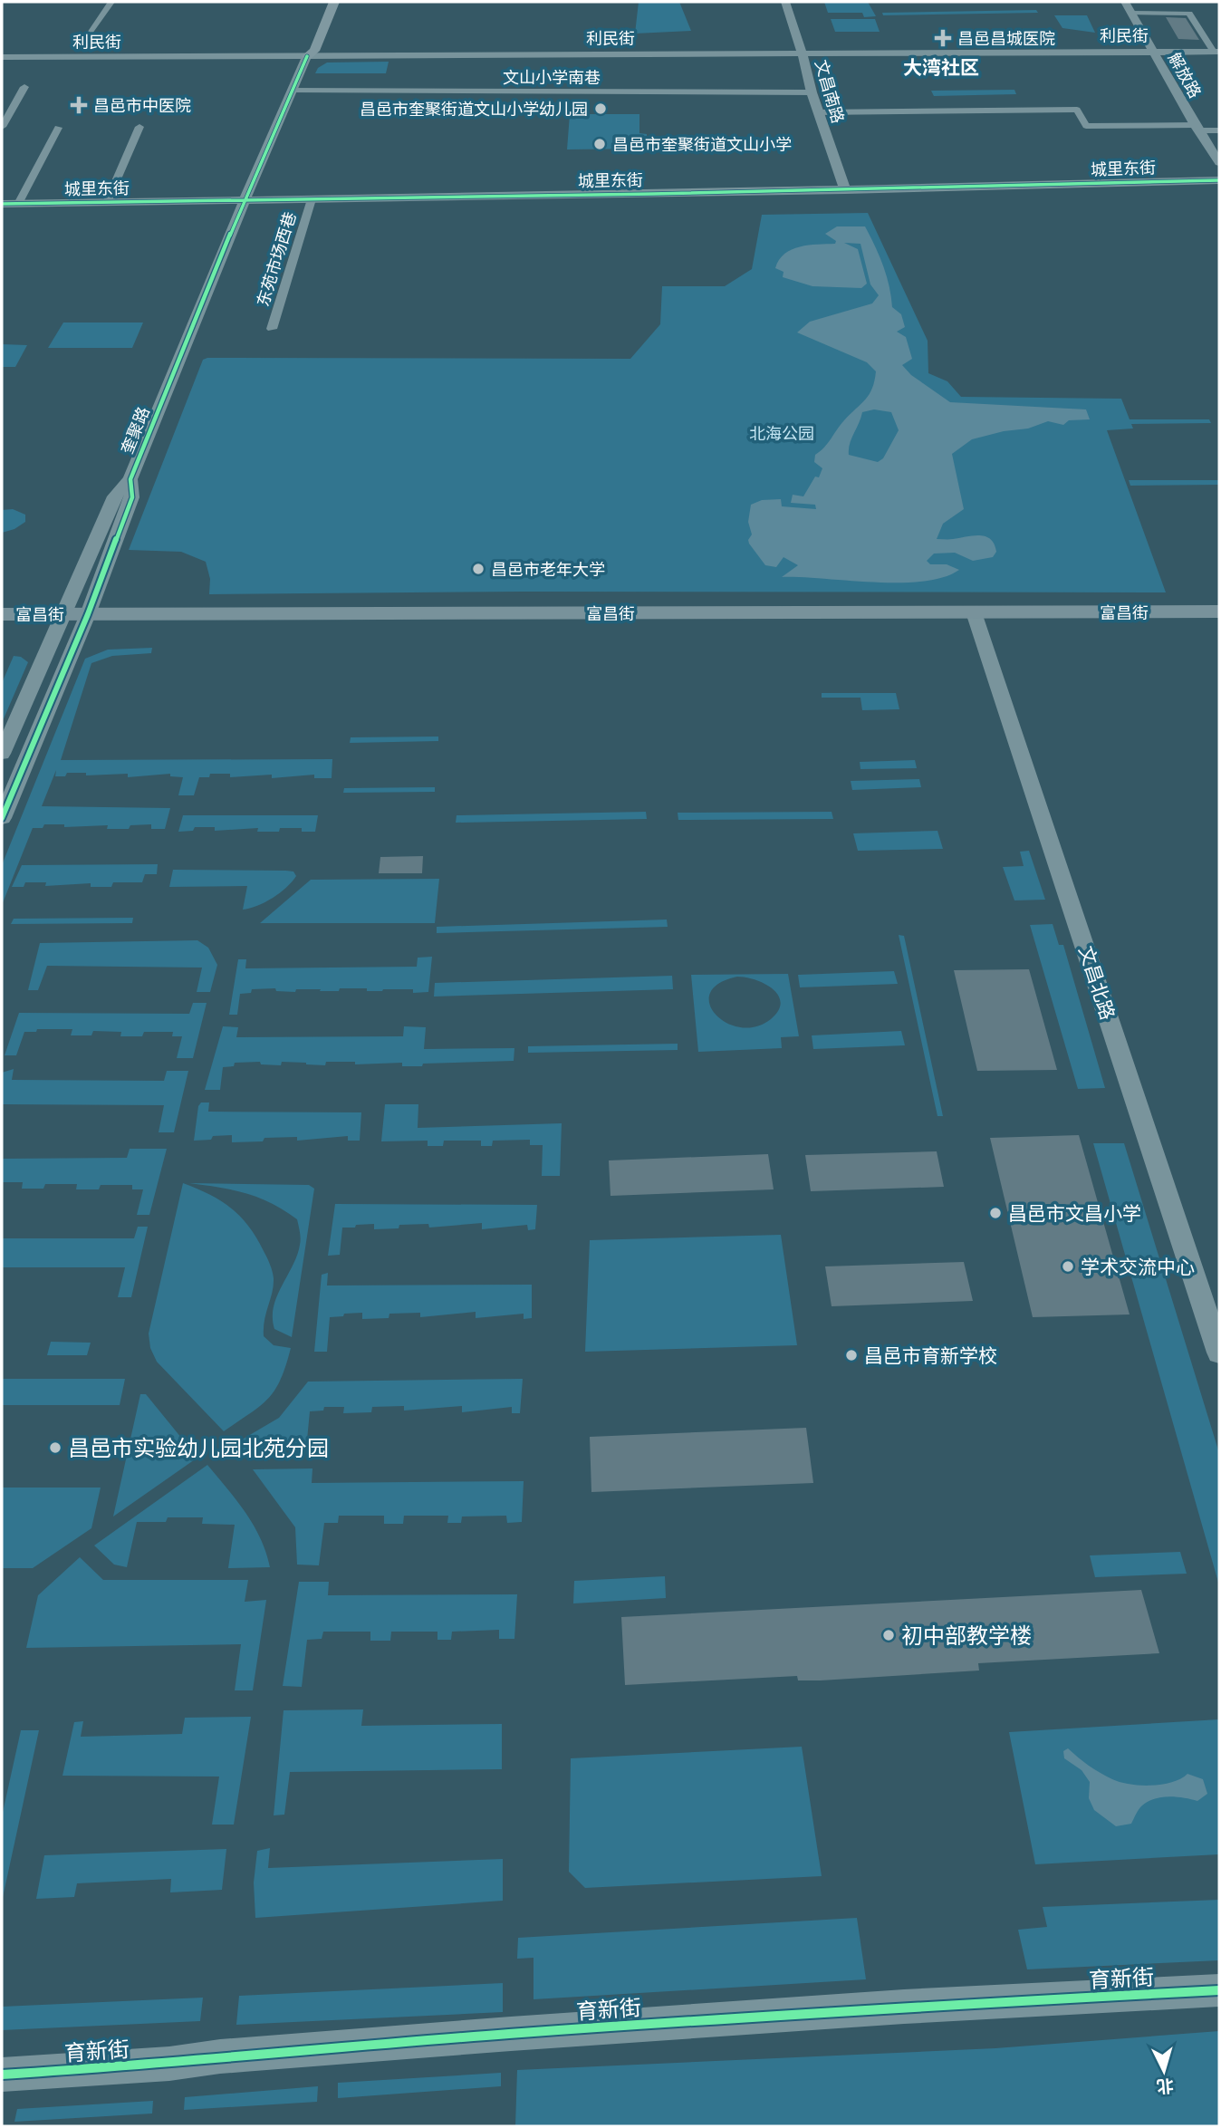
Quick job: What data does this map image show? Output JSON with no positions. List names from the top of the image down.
{
  "streets": {
    "main road": ["奎聚路", "富昌街"],
    "street": [
      "利民街",
      "解放路",
      "文山小学南巷",
      "文昌南路",
      "城里东街",
      "东苑市场西巷",
      "文昌北路",
      "育新街"
    ]
  },
  "crossings": [
    ["利民街", "解放路"],
    ["利民街", "文昌南路"],
    ["利民街", "奎聚路"],
    ["文山小学南巷", "文昌南路"],
    ["文山小学南巷", "奎聚路"],
    ["文昌南路", "城里东街"],
    ["城里东街", "东苑市场西巷"],
    ["城里东街", "奎聚路"],
    ["奎聚路", "富昌街"],
    ["富昌街", "文昌北路"]
  ],
  "districts": ["大湾社区"],
  "parks": ["北海公园"],
  "places": {
    "health": ["昌邑昌城医院", "昌邑市中医院"],
    "other": [
      "昌邑市奎聚街道文山小学幼儿园",
      "昌邑市奎聚街道文山小学",
      "昌邑市老年大学",
      "昌邑市文昌小学",
      "学术交流中心",
      "昌邑市育新学校",
      "昌邑市实验幼儿园北苑分园",
      "初中部教学楼"
    ]
  },
  "north": "bottom"
}
